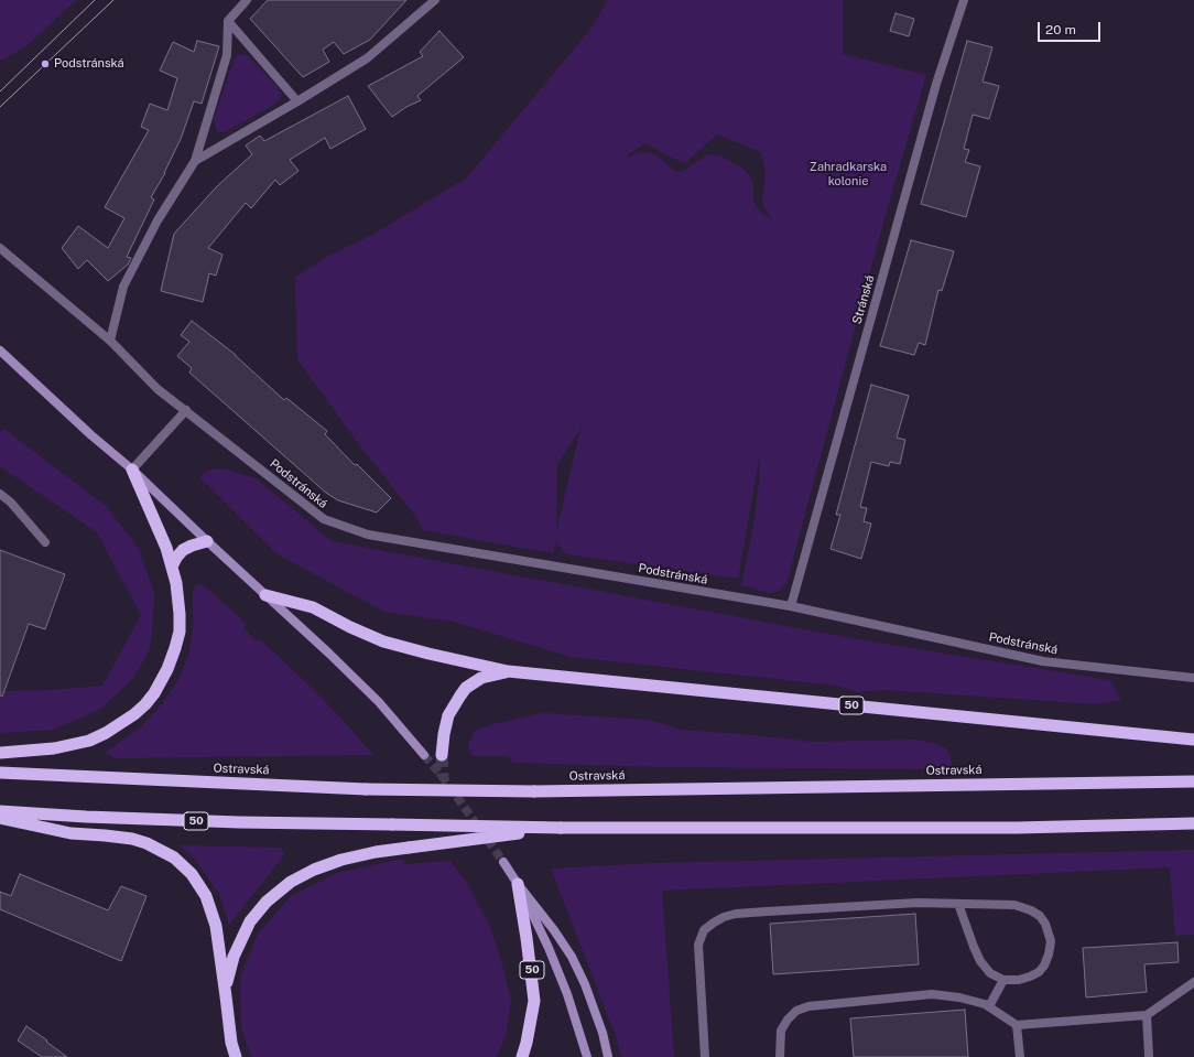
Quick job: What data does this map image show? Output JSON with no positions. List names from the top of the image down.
{
  "streets": {
    "highway": ["50", "Ostravská"],
    "street": ["Stránská", "Podstránská"]
  },
  "crossings": [
    ["Stránská", "Podstránská"]
  ],
  "parks": ["Zahradkarska kolonie"],
  "places": ["Podstránská"],
  "scale_bar": "20 m"
}
